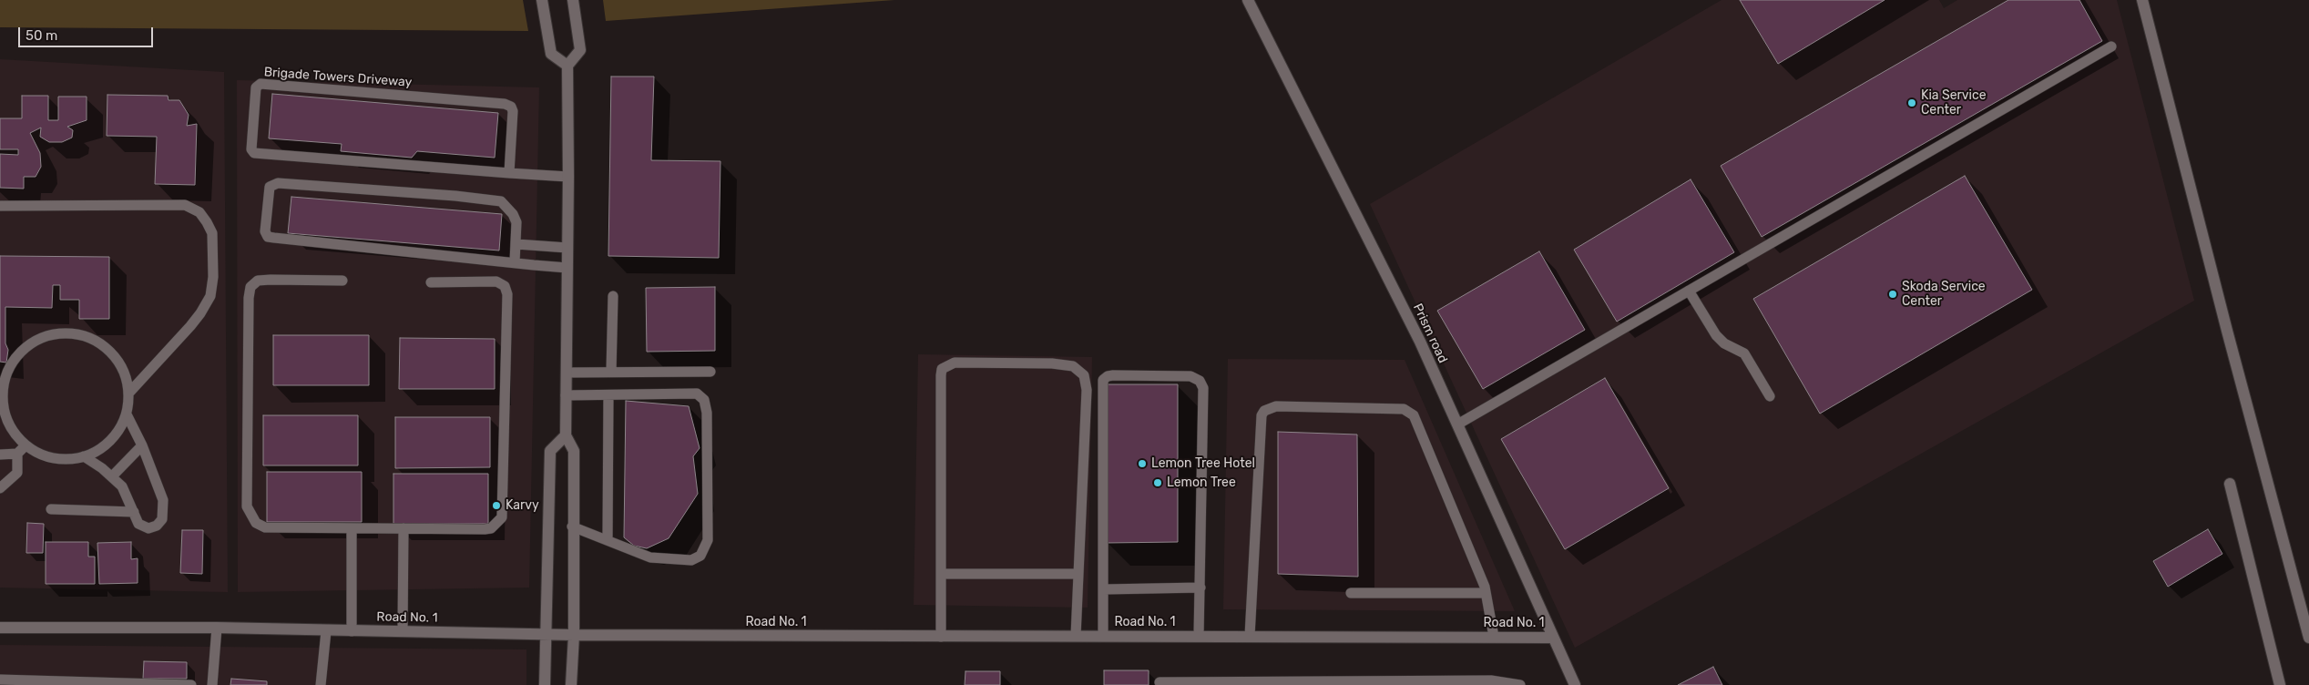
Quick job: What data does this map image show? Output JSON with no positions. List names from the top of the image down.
{
  "streets": {
    "street": ["Prism road", "Road No. 1"],
    "lane": ["Brigade Towers Driveway"]
  },
  "crossings": [
    ["Prism road", "Road No. 1"]
  ],
  "places": [
    "Kia Service Center",
    "Skoda Service Center",
    "Lemon Tree Hotel",
    "Lemon Tree",
    "Karvy"
  ],
  "scale_bar": "50 m"
}
